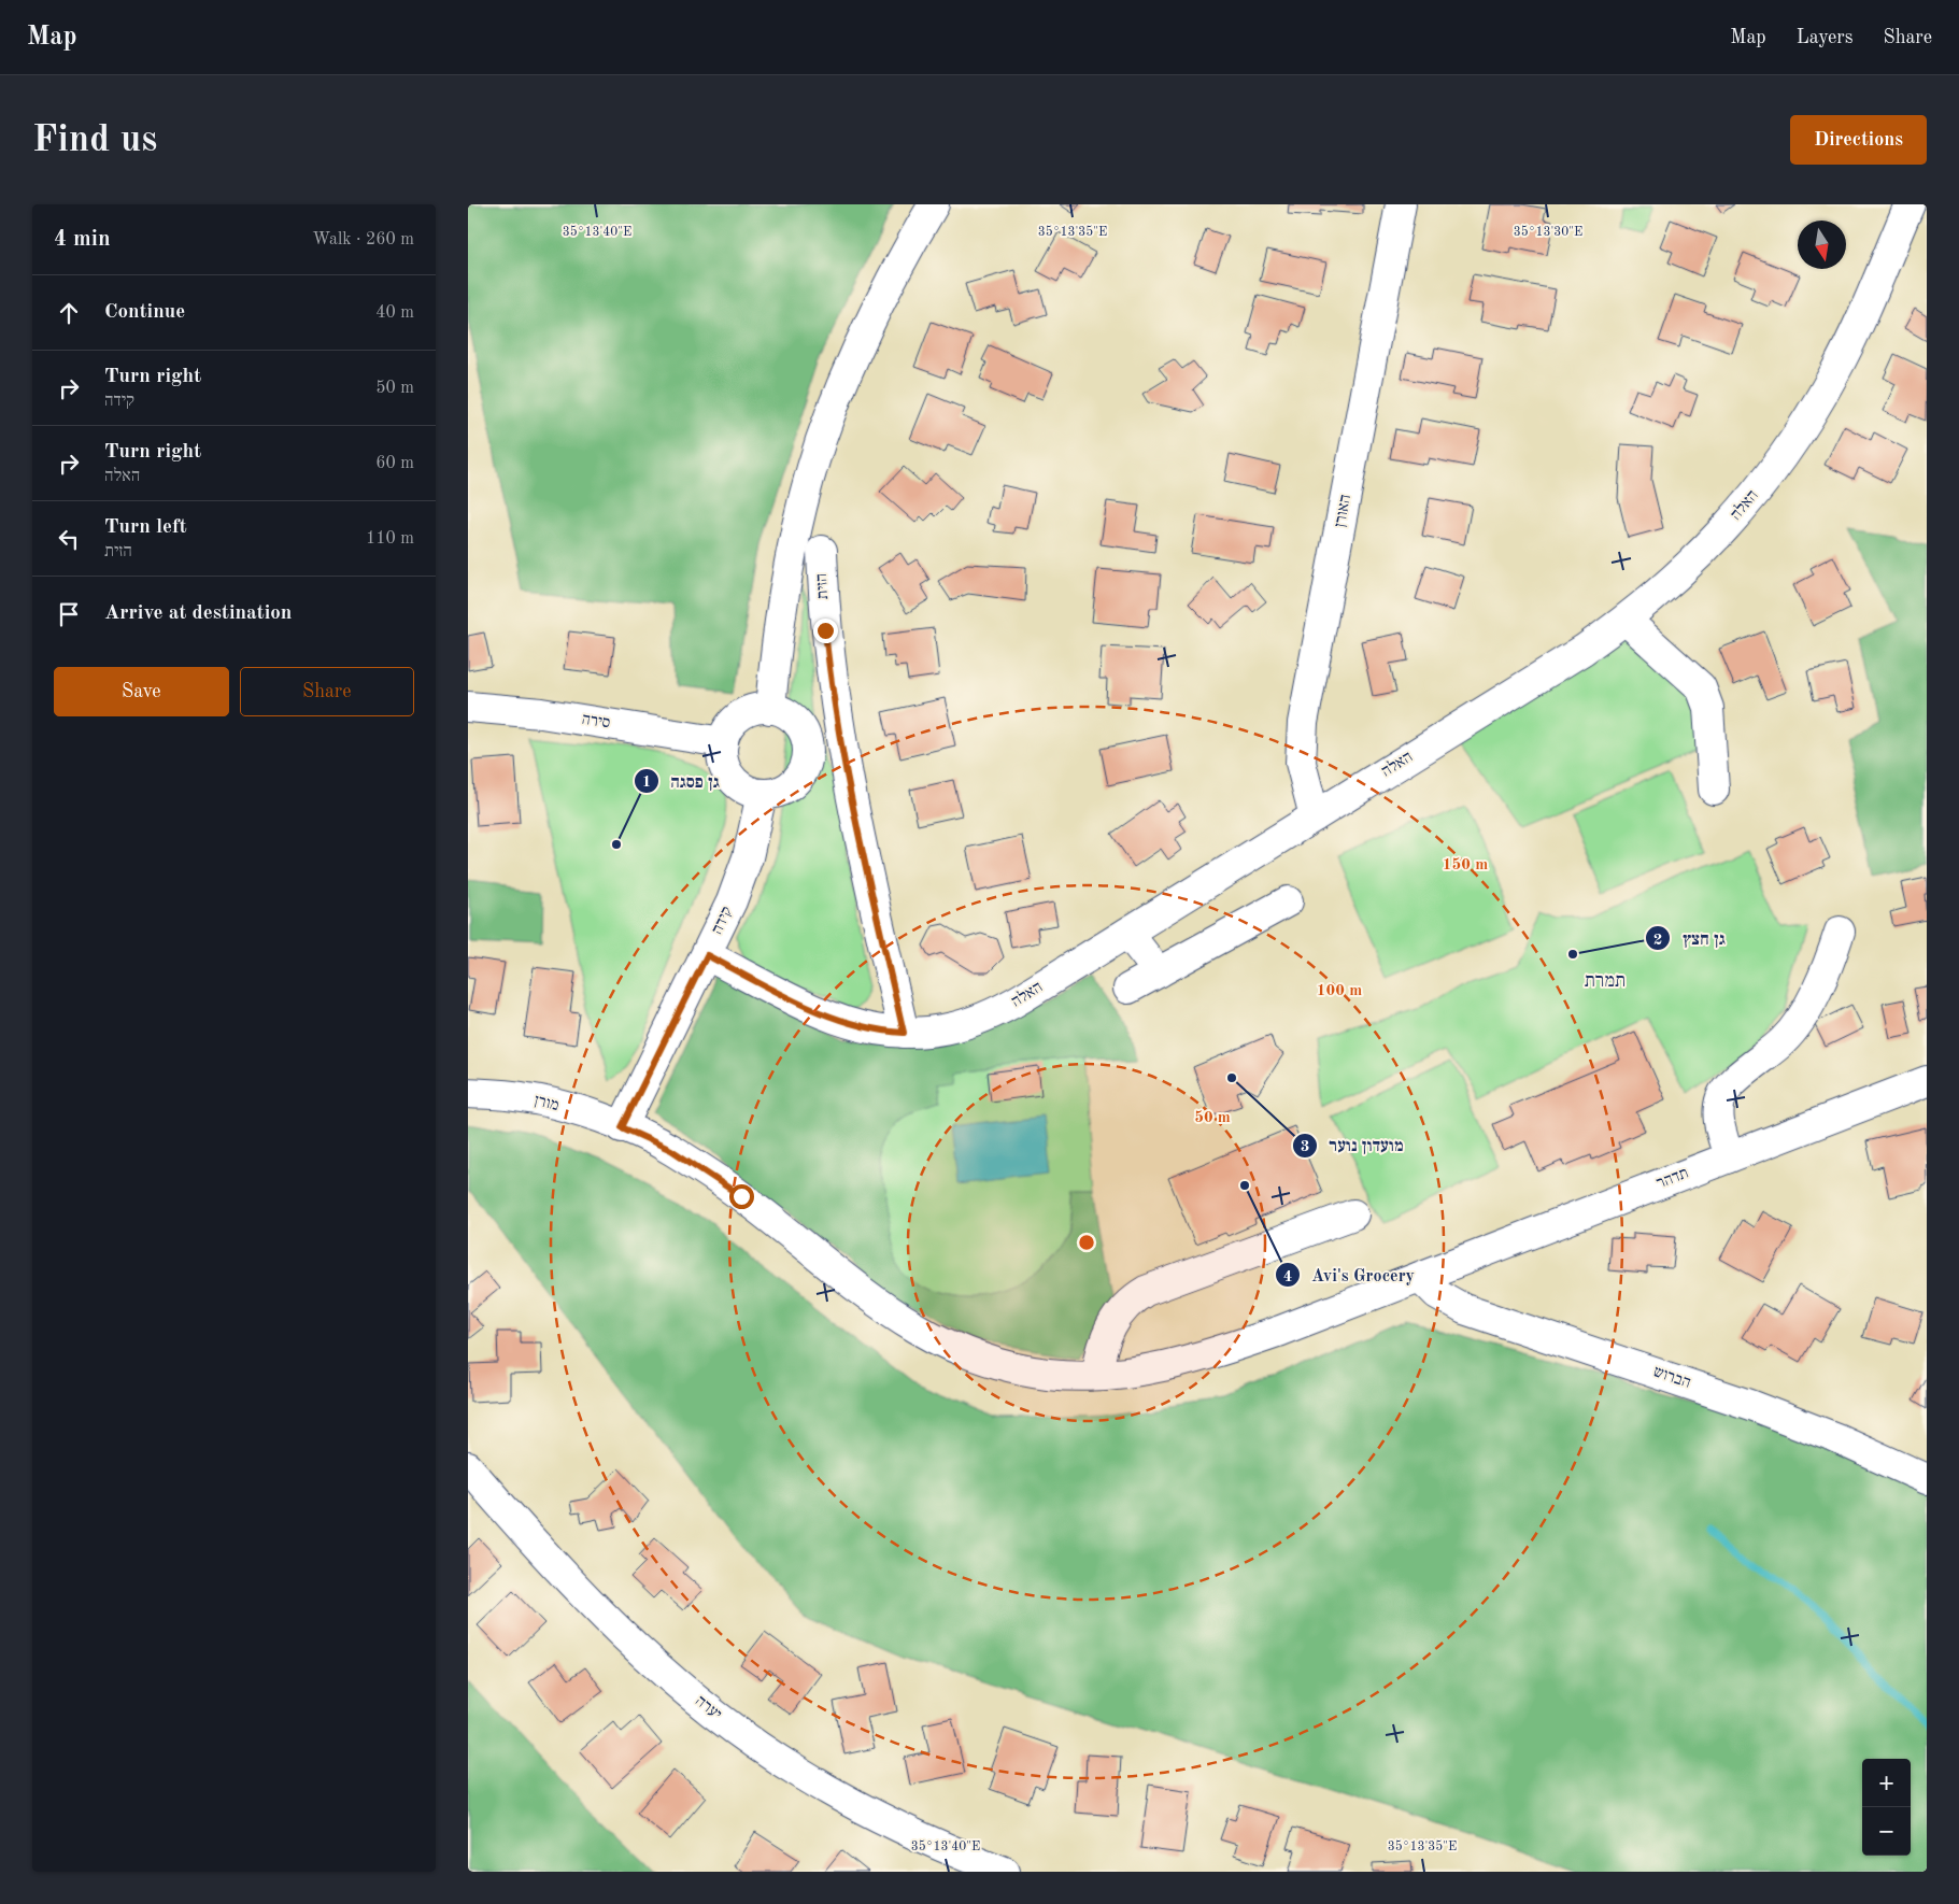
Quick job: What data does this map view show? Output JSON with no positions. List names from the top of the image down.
{
  "streets": {
    "street": [
      "האלה",
      "האורן",
      "הזית",
      "סירה",
      "קידה",
      "מורן",
      "תדהר",
      "הברוש",
      "יערה"
    ]
  },
  "crossings": [
    ["האלה", "האורן"],
    ["האלה", "הזית"],
    ["האלה", "קידה"],
    ["סירה", "קידה"],
    ["קידה", "מורן"],
    ["מורן", "תדהר"],
    ["תדהר", "הברוש"]
  ],
  "districts": ["תמרת"],
  "places": [
    "גן פסגה",
    "גן חצץ",
    "מועדון נוער",
    "Avi's Grocery"
  ],
  "north": "bottom",
  "page": {
    "header": "Map",
    "nav": ["Map", "Layers", "Share"],
    "buttons": [
      "Directions",
      ["Save", "Share"]
    ],
    "title": "Find us",
    "heading": ["4 min", "Walk · 260 m"],
    "list": [
      ["Continue", "40 m"],
      ["Turn right", "קידה", "50 m"],
      ["Turn right", "האלה", "60 m"],
      ["Turn left", "הזית", "110 m"],
      "Arrive at destination"
    ],
    "map_buttons": ["+", "−"]
  },
  "coordinates": ["35°13'40\"E", "35°13'35\"E", "35°13'30\"E"],
  "rings": ["150 m", "100 m", "50 m"]
}
